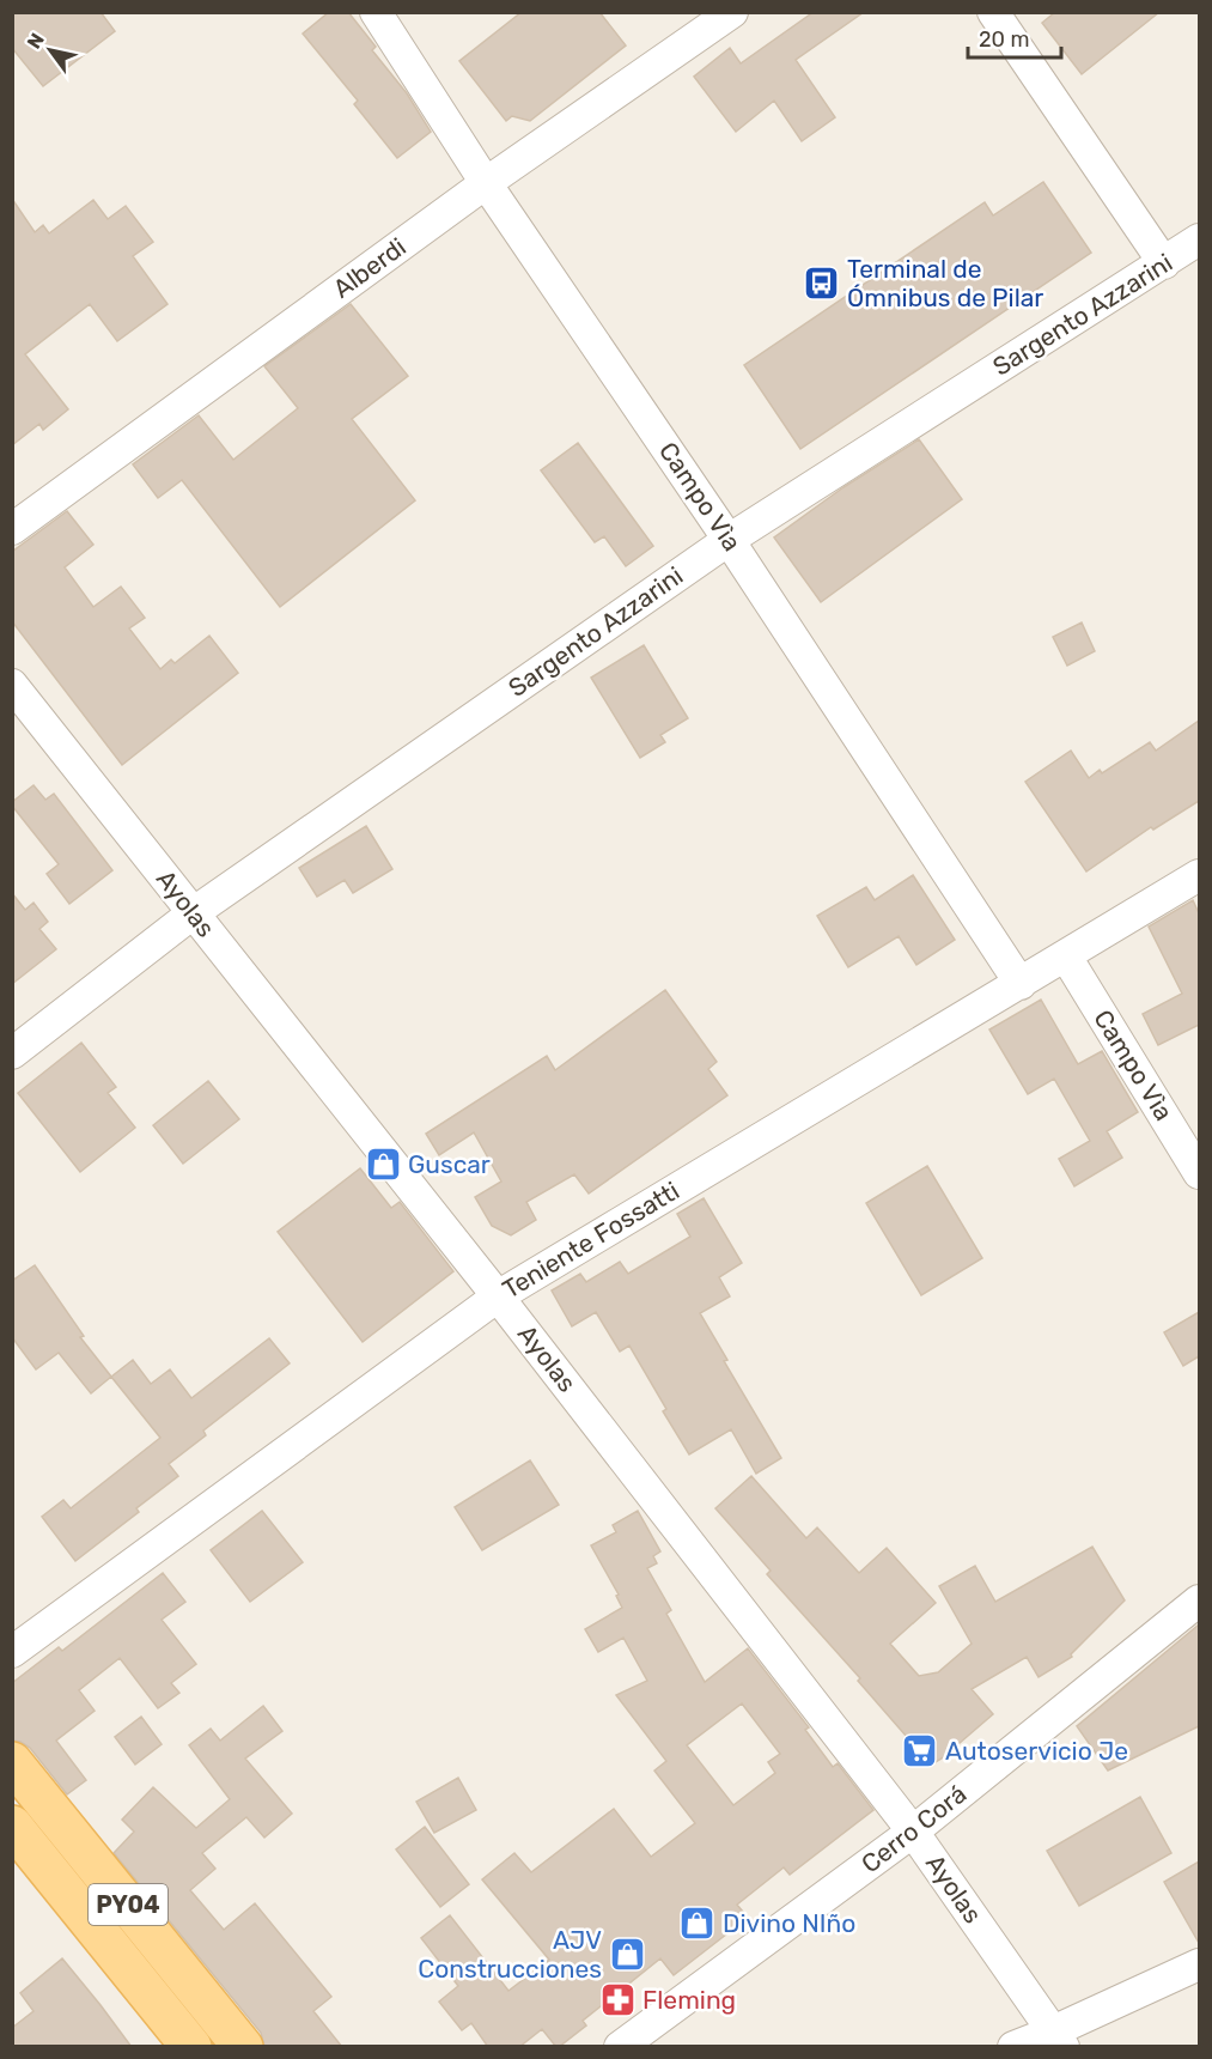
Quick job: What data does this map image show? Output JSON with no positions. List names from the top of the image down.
{
  "streets": {
    "main road": ["PY04"],
    "street": [
      "Alberdi",
      "Sargento Azzarini",
      "Campo Vìa",
      "Ayolas",
      "Teniente Fossatti",
      "Cerro Corá"
    ]
  },
  "crossings": [
    ["Alberdi", "Campo Vìa"],
    ["Sargento Azzarini", "Campo Vìa"],
    ["Sargento Azzarini", "Ayolas"],
    ["Campo Vìa", "Teniente Fossatti"],
    ["Ayolas", "Teniente Fossatti"],
    ["Ayolas", "Cerro Corá"]
  ],
  "places": {
    "bus stop": ["Terminal de Ómnibus de Pilar"],
    "shop": ["Guscar", "Divino NIño", "AJV Construcciones"],
    "supermarket": ["Autoservicio Je"],
    "pharmacy": ["Fleming"]
  },
  "scale_bar": "20 m",
  "north": "top left"
}
